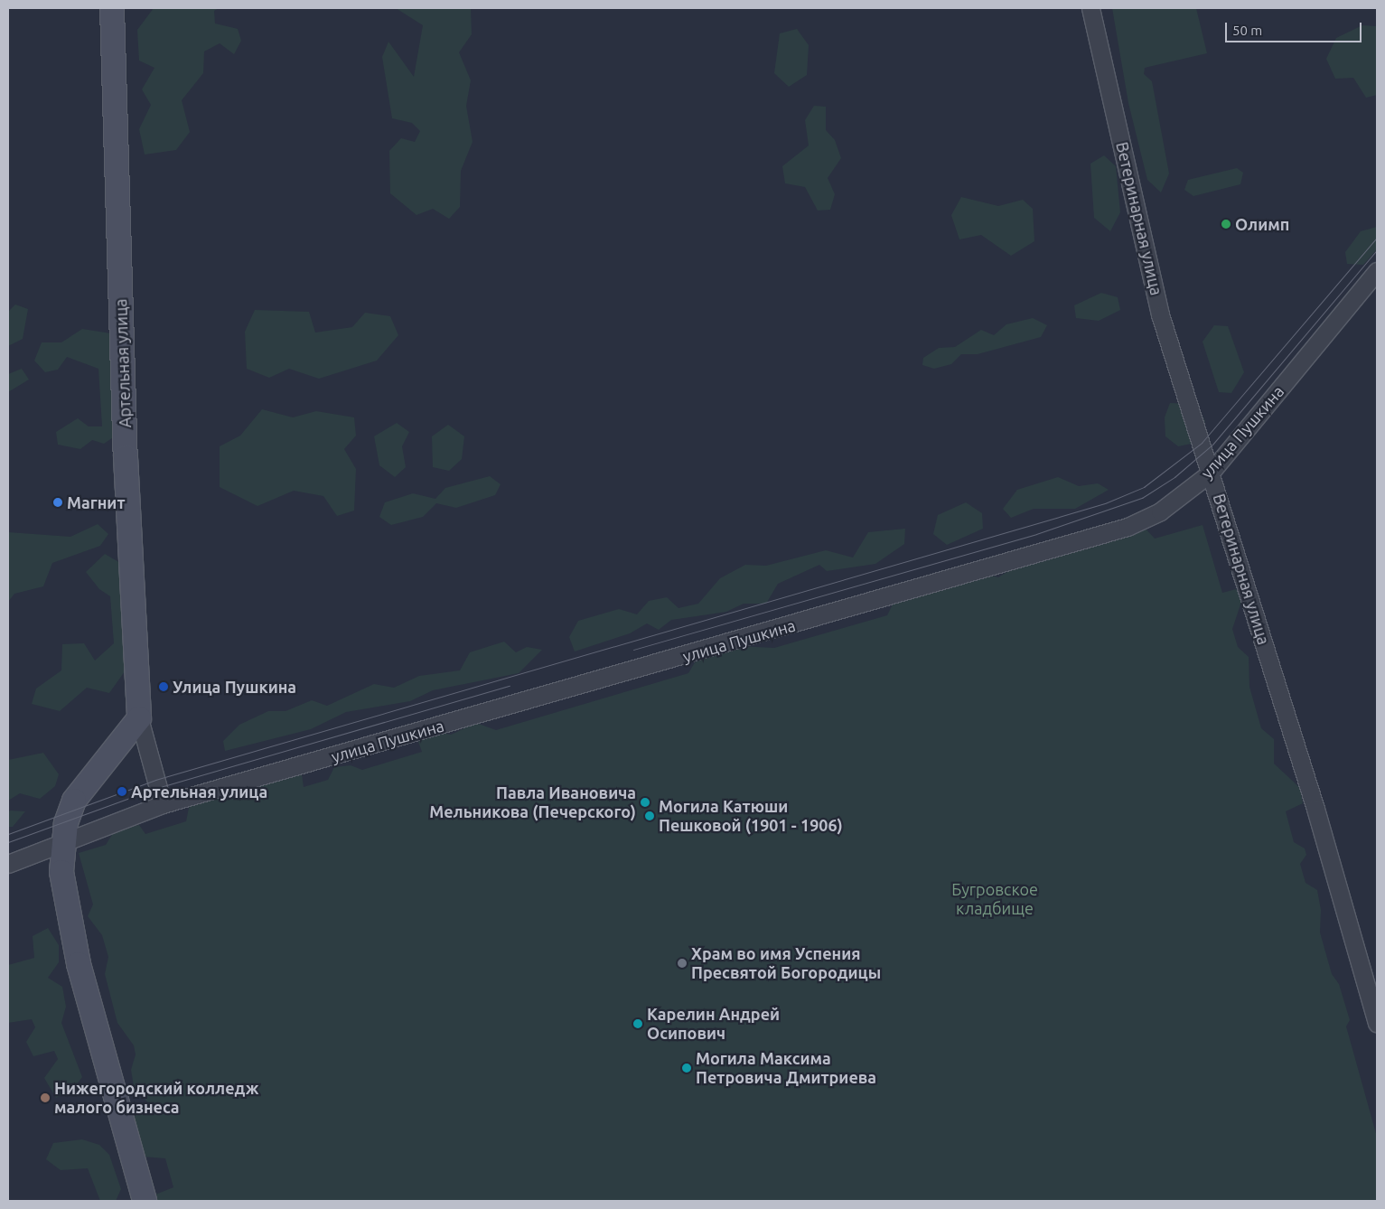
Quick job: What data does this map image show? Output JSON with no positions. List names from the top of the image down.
{
  "streets": {
    "street": ["Ветеринарная улица", "Артельная улица", "улица Пушкина"]
  },
  "crossings": [
    ["Ветеринарная улица", "улица Пушкина"],
    ["Артельная улица", "улица Пушкина"]
  ],
  "parks": ["Бугровское кладбище"],
  "places": [
    "Олимп",
    "Магнит",
    "Улица Пушкина",
    "Артельная улица",
    "Павла Ивановича Мельникова (Печерского)",
    "Могила Катюши Пешковой (1901 - 1906)",
    "Храм во имя Успения Пресвятой Богородицы",
    "Карелин Андрей Осипович",
    "Могила Максима Петровича Дмитриева",
    "Нижегородский колледж малого бизнеса"
  ],
  "scale_bar": "50 m"
}
